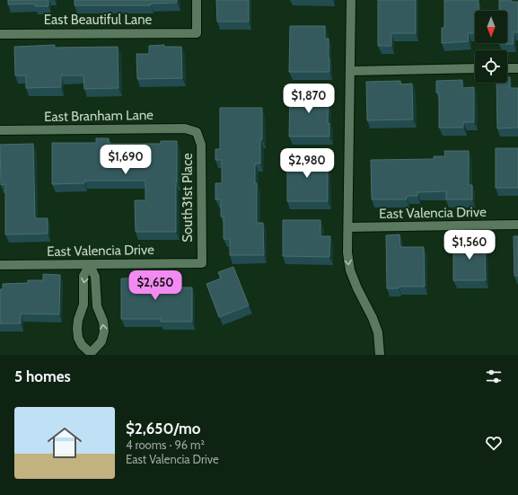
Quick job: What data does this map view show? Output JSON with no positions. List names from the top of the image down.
{
  "streets": {
    "street": [
      "East Beautiful Lane",
      "East Branham Lane",
      "South31st Place",
      "East Valencia Drive"
    ]
  },
  "crossings": [
    ["East Branham Lane", "South31st Place"],
    ["South31st Place", "East Valencia Drive"]
  ],
  "north": "bottom",
  "page": {
    "price": [
      "$1,870",
      "$1,690",
      "$2,980",
      "$1,560",
      "$2,650"
    ],
    "heading": "5 homes",
    "list": [
      {
        "name": "$2,650/mo",
        "note": "4 rooms · 96 m² · East Valencia Drive"
      }
    ]
  }
}
